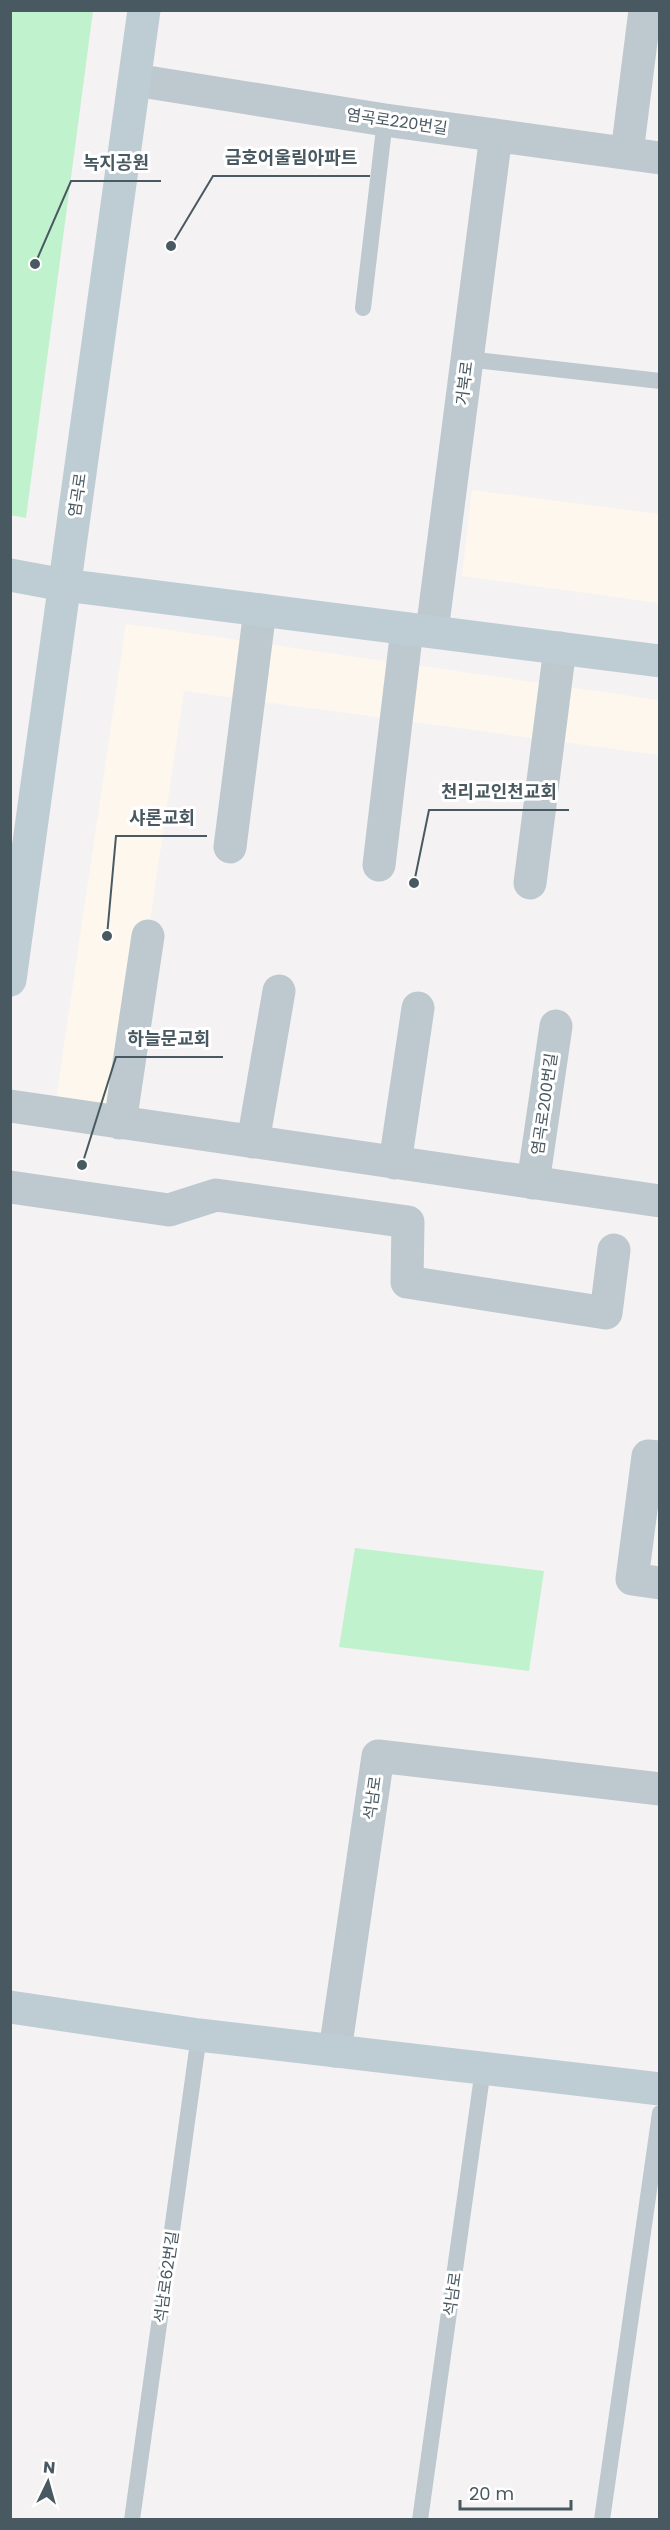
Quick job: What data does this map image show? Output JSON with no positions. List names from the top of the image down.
{
  "streets": {
    "street": [
      "염곡로220번길",
      "거북로",
      "염곡로",
      "염곡로200번길",
      "석남로"
    ],
    "lane": ["석남로62번길"]
  },
  "crossings": [
    ["염곡로220번길", "거북로"],
    ["염곡로220번길", "염곡로"]
  ],
  "places": [
    "금호어울림아파트",
    "녹지공원",
    "천리교인천교회",
    "샤론교회",
    "하늘문교회"
  ],
  "scale_bar": "20 m",
  "north": "top"
}
